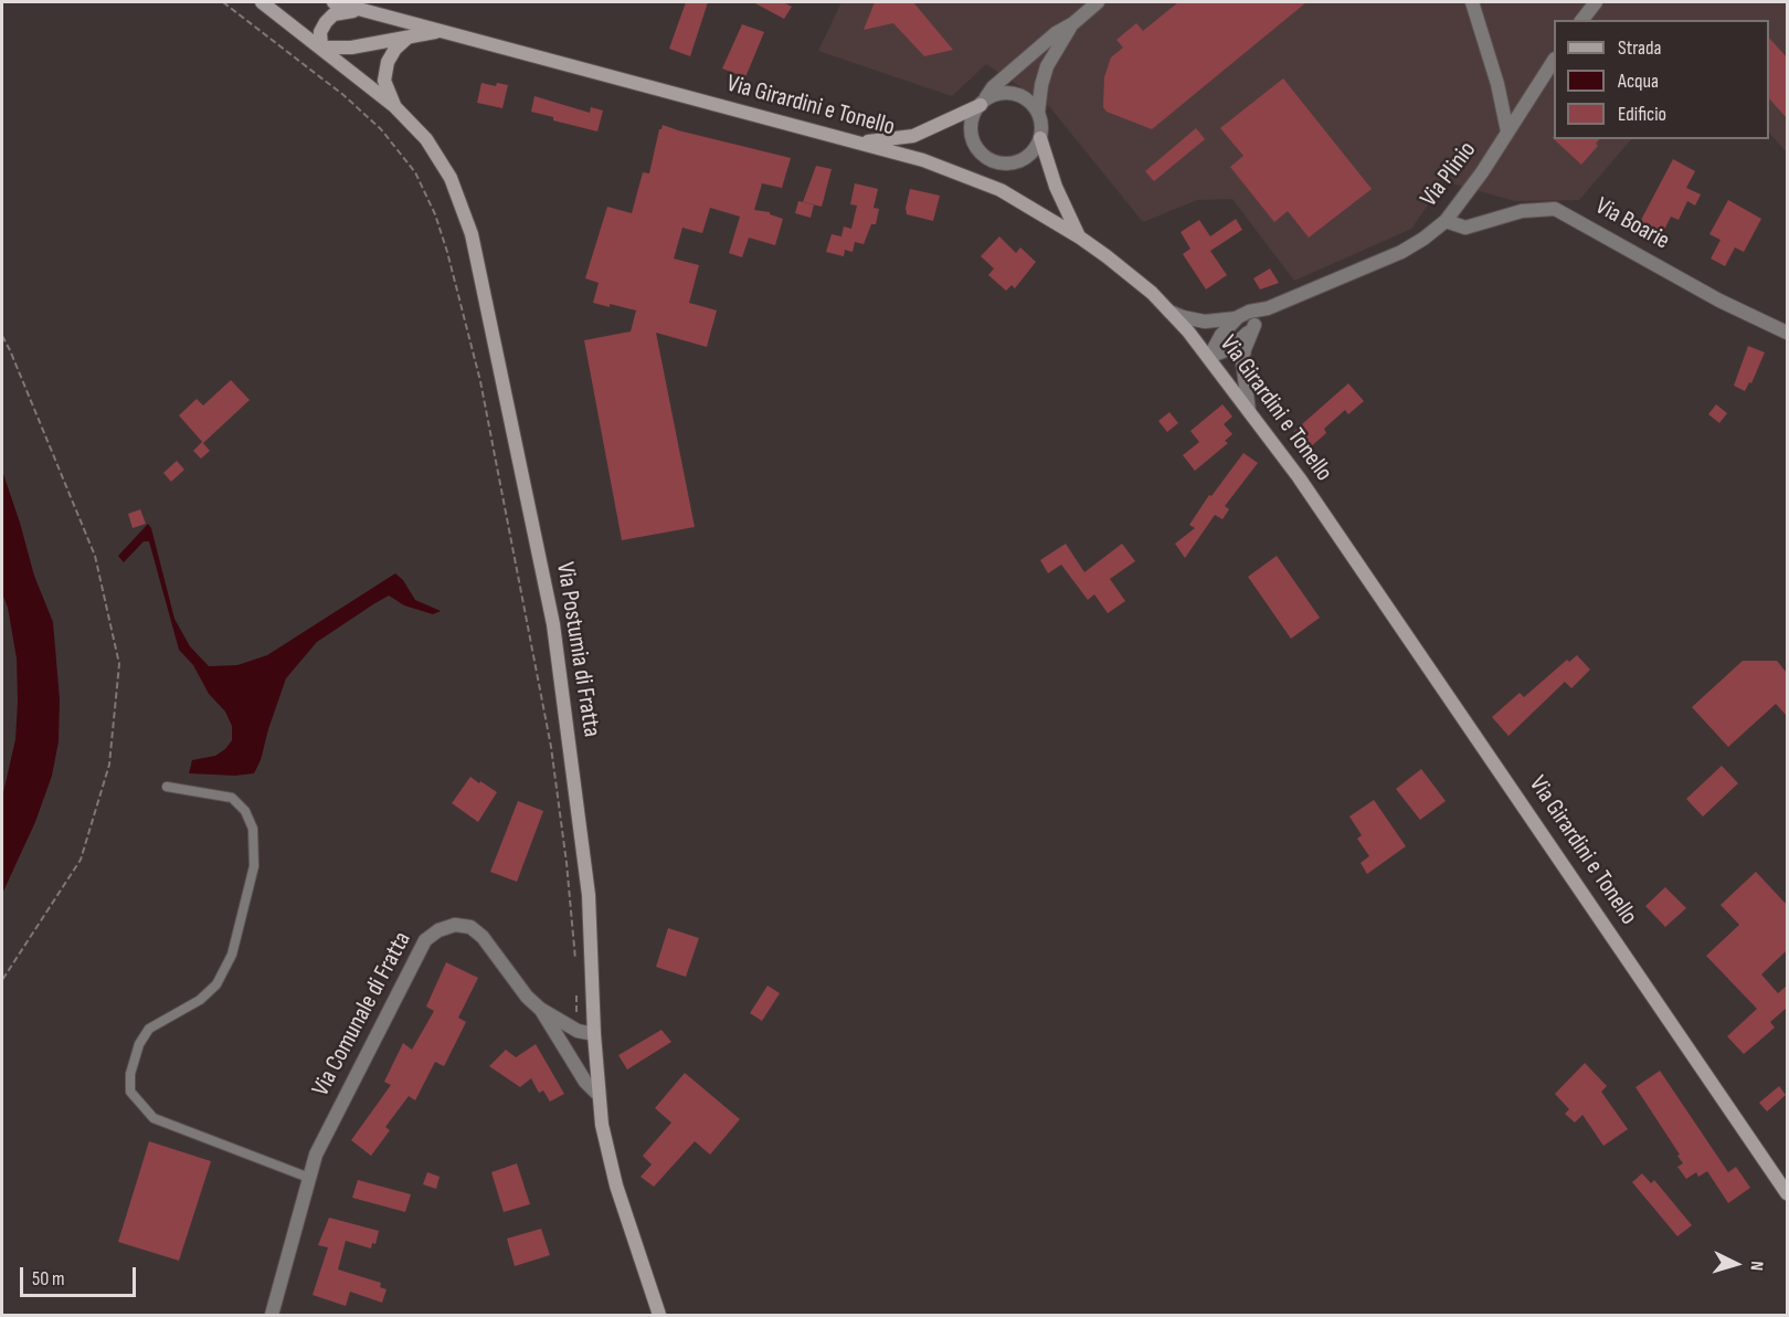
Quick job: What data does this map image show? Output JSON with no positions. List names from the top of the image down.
{
  "streets": {
    "main road": ["Via Girardini e Tonello", "Via Postumia di Fratta"],
    "street": ["Via Plinio", "Via Boarie", "Via Comunale di Fratta"]
  },
  "crossings": [
    ["Via Girardini e Tonello", "Via Plinio"],
    ["Via Girardini e Tonello", "Via Postumia di Fratta"],
    ["Via Plinio", "Via Boarie"],
    ["Via Postumia di Fratta", "Via Comunale di Fratta"]
  ],
  "legend": ["Strada", "Acqua", "Edificio"],
  "scale_bar": "50 m",
  "north": "right"
}
